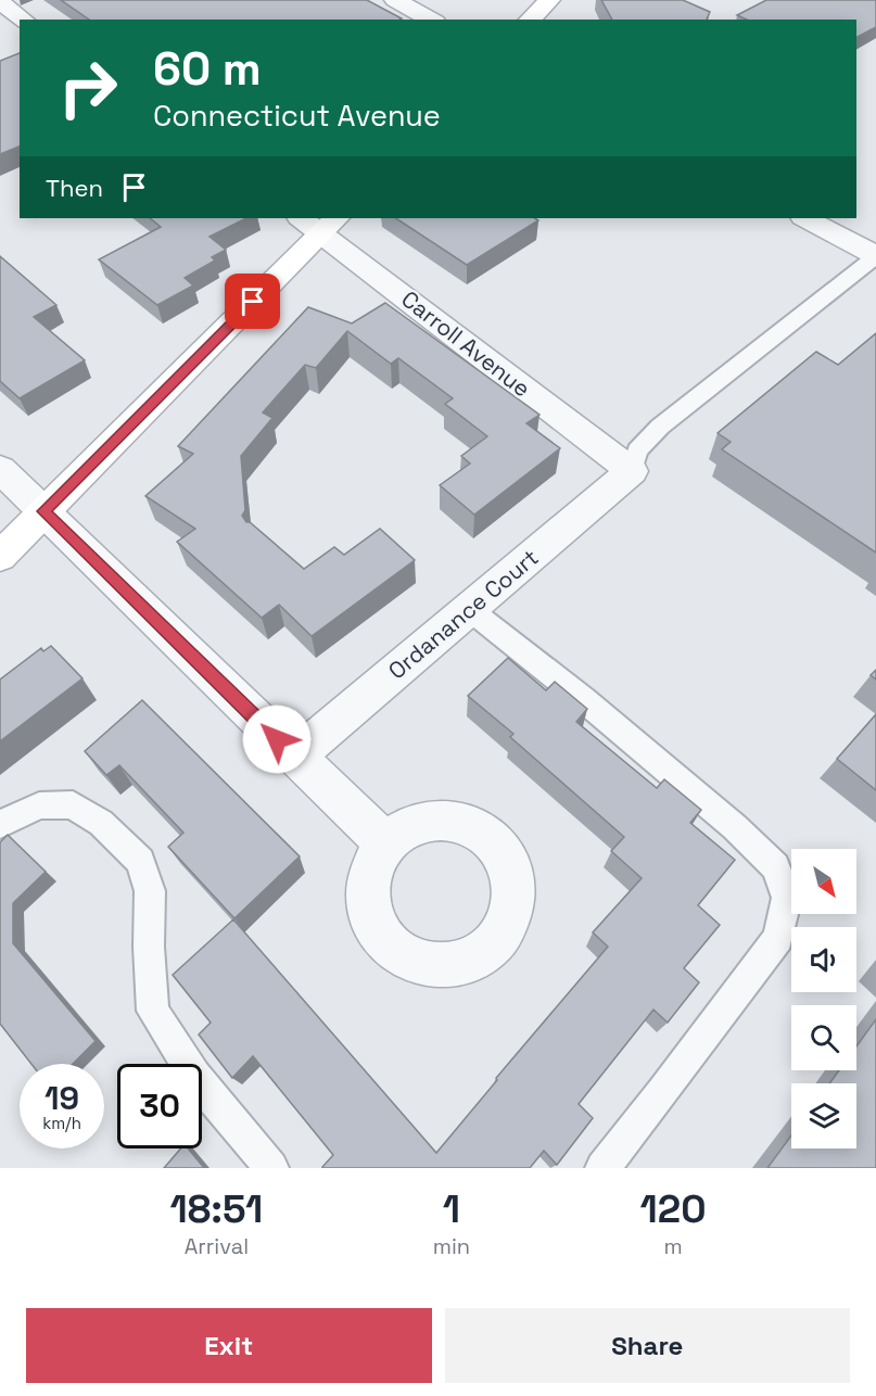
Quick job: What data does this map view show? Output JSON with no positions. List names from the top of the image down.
{
  "streets": {
    "street": ["Carroll Avenue", "Ordanance Court"]
  },
  "crossings": [
    ["Carroll Avenue", "Ordanance Court"]
  ],
  "north": "bottom right",
  "page": {
    "turn": ["60 m", "Connecticut Avenue"],
    "then": "Then",
    "speed": "19 km/h",
    "limit": "30",
    "eta": [
      "18:51",
      "Arrival",
      "1",
      "min",
      "120",
      "m"
    ],
    "buttons": ["Exit", "Share"]
  }
}
